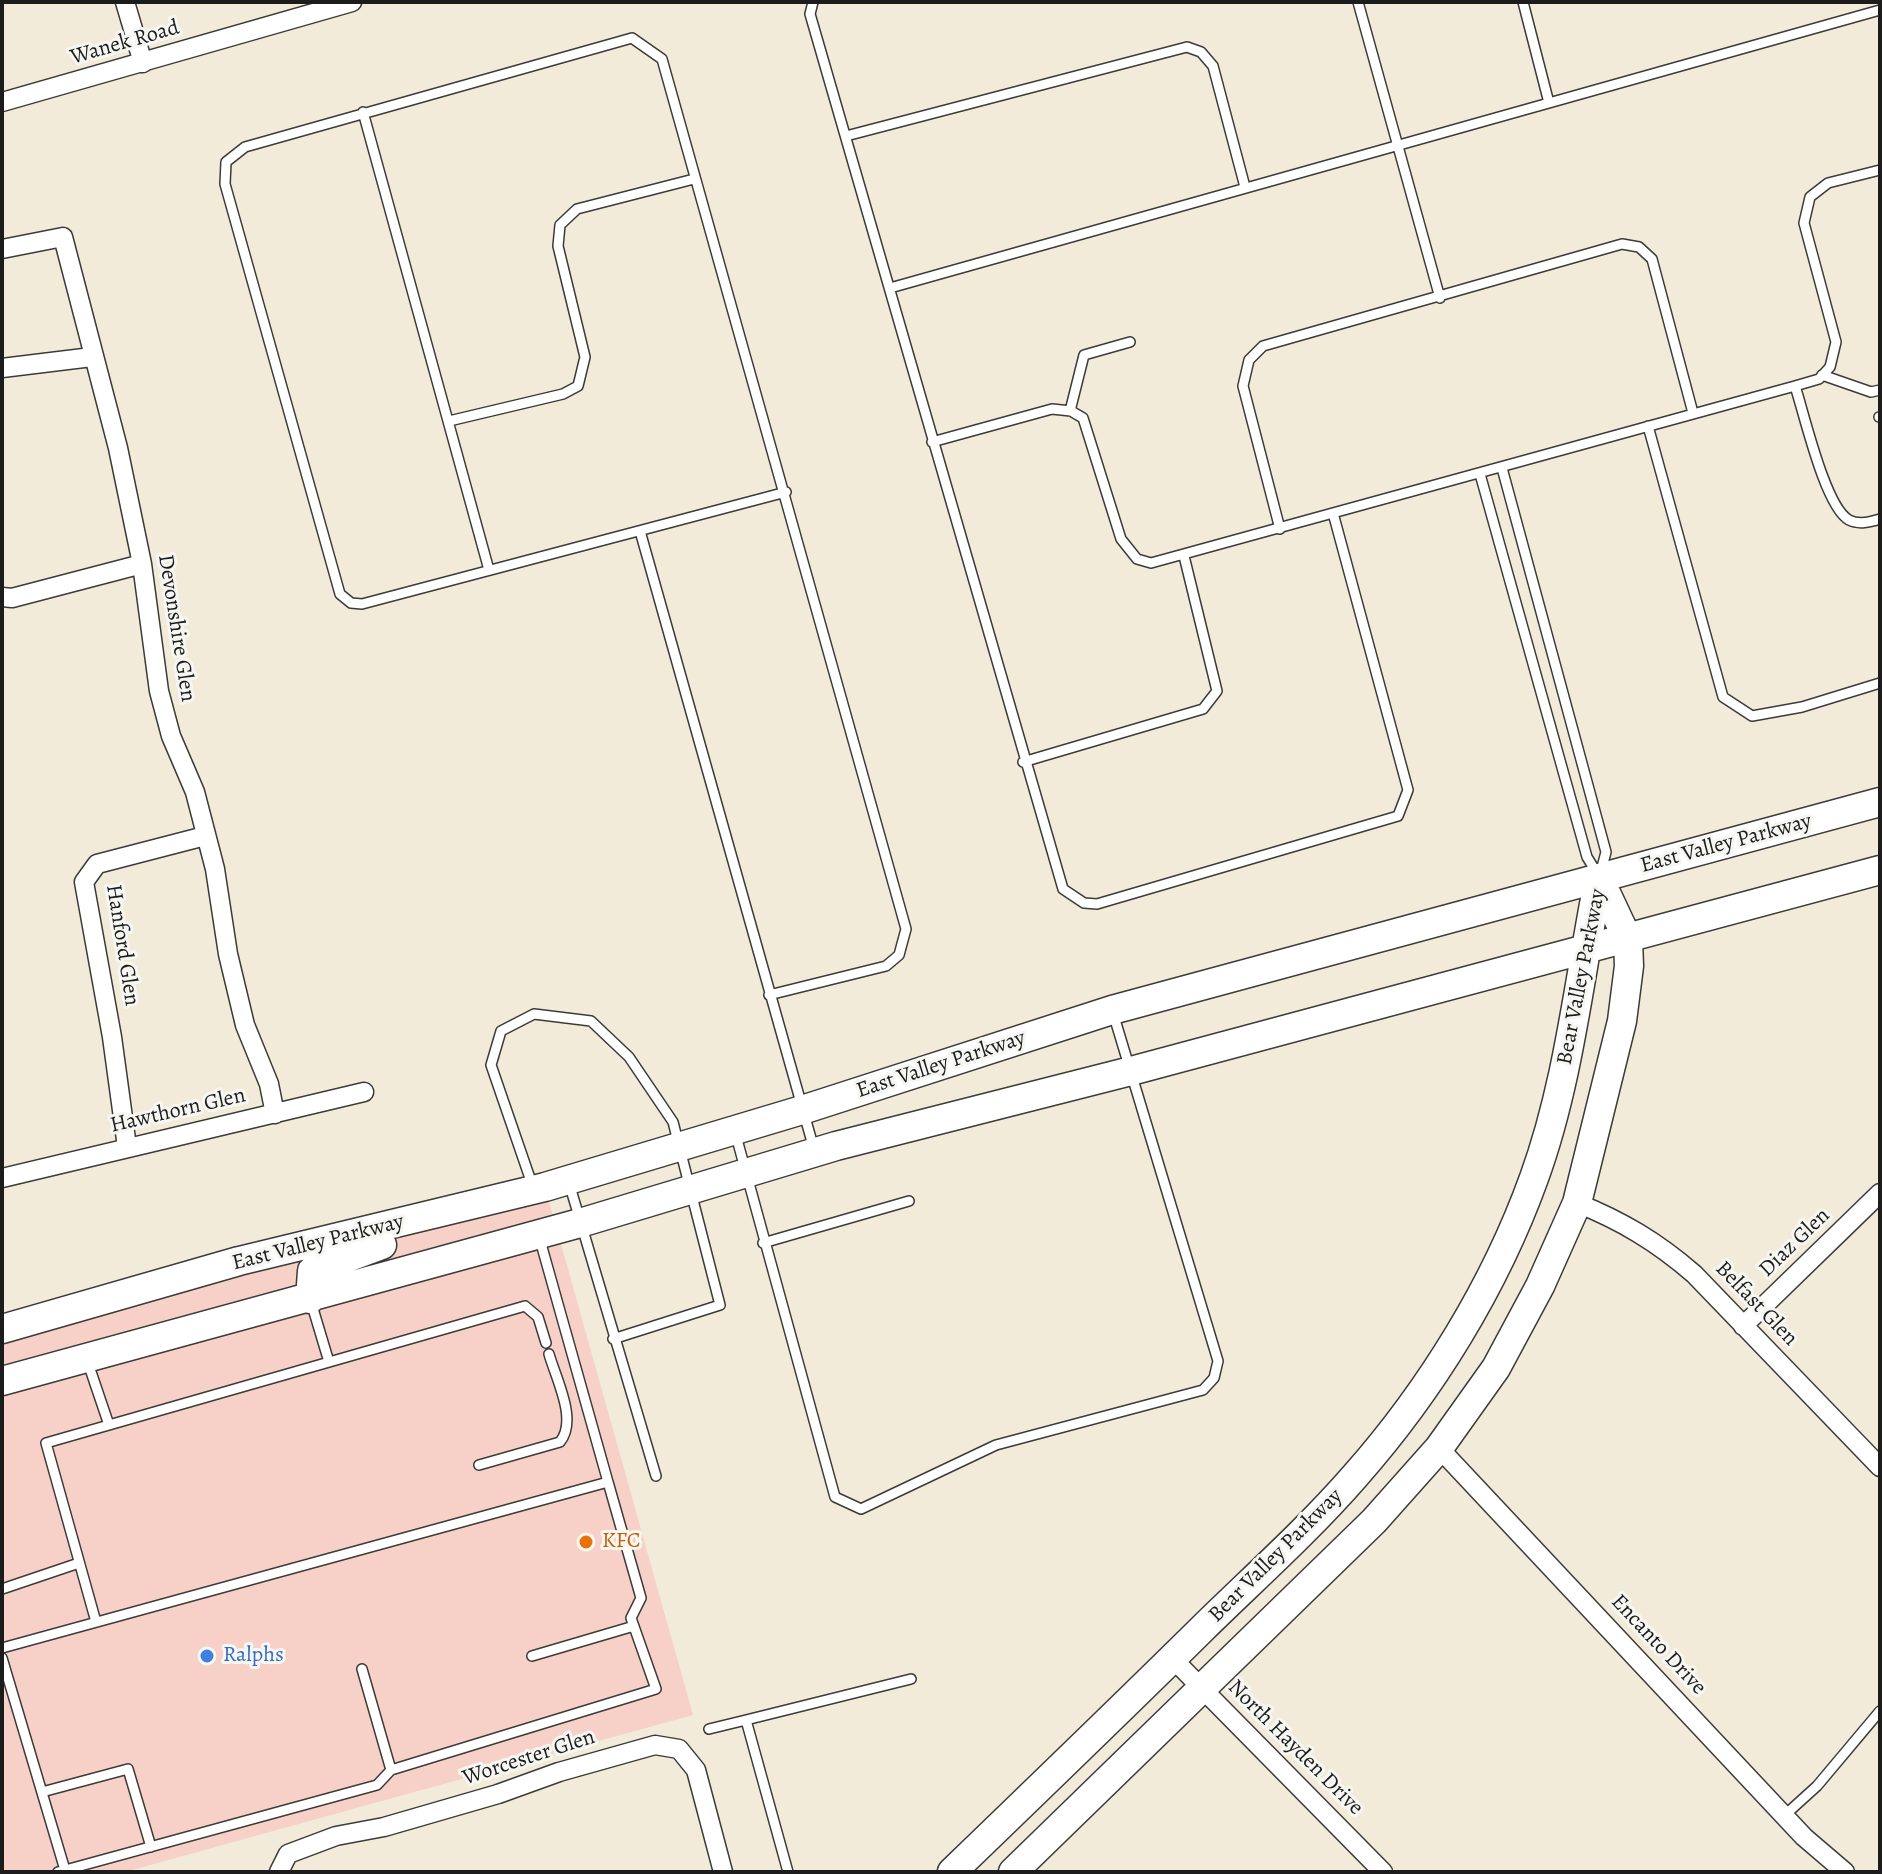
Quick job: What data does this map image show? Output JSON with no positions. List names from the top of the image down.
{
  "streets": {
    "main road": ["East Valley Parkway", "Bear Valley Parkway"],
    "street": [
      "Wanek Road",
      "Devonshire Glen",
      "Hanford Glen",
      "Hawthorn Glen",
      "Diaz Glen",
      "Belfast Glen",
      "Encanto Drive",
      "North Hayden Drive",
      "Worcester Glen"
    ]
  },
  "crossings": [
    ["Devonshire Glen", "Hanford Glen"],
    ["Devonshire Glen", "Hawthorn Glen"],
    ["East Valley Parkway", "Bear Valley Parkway"],
    ["Hanford Glen", "Hawthorn Glen"],
    ["Bear Valley Parkway", "Belfast Glen"],
    ["Bear Valley Parkway", "Encanto Drive"],
    ["Bear Valley Parkway", "North Hayden Drive"],
    ["Diaz Glen", "Belfast Glen"]
  ],
  "places": ["KFC", "Ralphs"]
}
